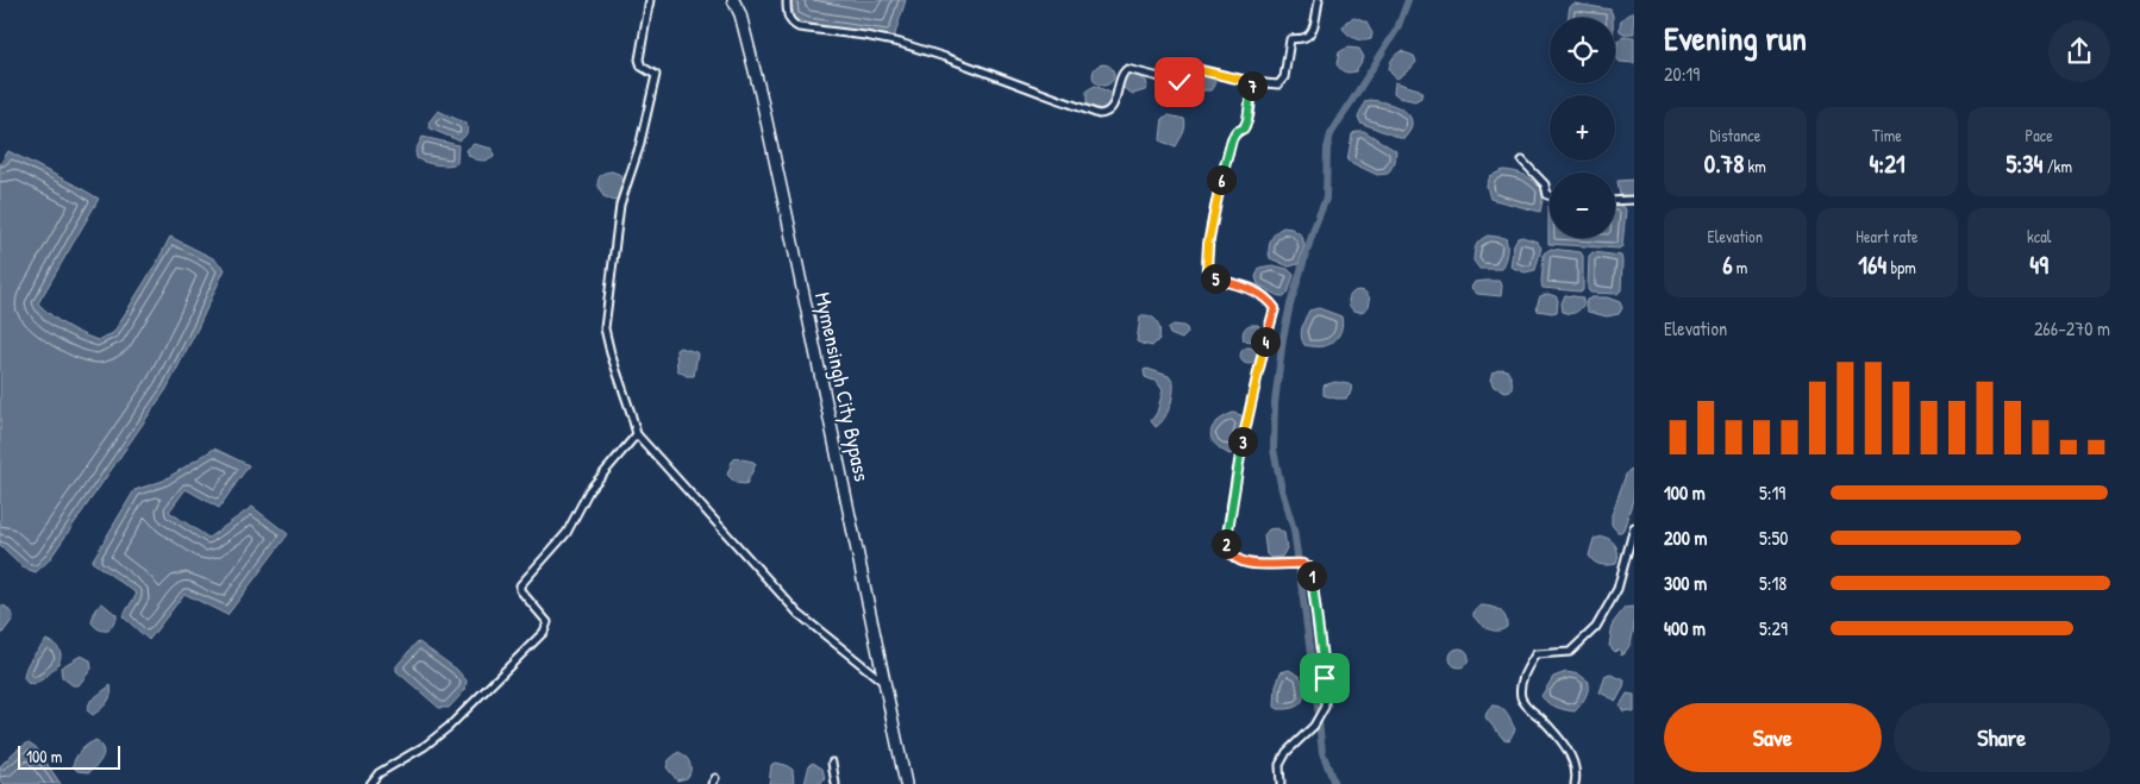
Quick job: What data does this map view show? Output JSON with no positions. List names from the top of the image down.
{
  "streets": {
    "highway": ["Mymensingh City Bypass"]
  },
  "scale_bar": "100 m",
  "page": {
    "heading": ["Evening run", "20:19"],
    "map_buttons": ["+", "−"],
    "pins": [
      "7",
      "6",
      "5",
      "4",
      "3",
      "2",
      "1"
    ],
    "stats": [
      ["Distance", "0.78 km"],
      ["Time", "4:21"],
      ["Pace", "5:34 /km"],
      ["Elevation", "6 m"],
      ["Heart rate", "164 bpm"],
      ["kcal", "49"]
    ],
    "chart": ["Elevation", "266–270 m"],
    "list": [
      {
        "name": "100 m",
        "note": "5:19"
      },
      {
        "name": "200 m",
        "note": "5:50"
      },
      {
        "name": "300 m",
        "note": "5:18"
      },
      {
        "name": "400 m",
        "note": "5:29"
      }
    ],
    "buttons": ["Save", "Share"],
    "scale": "100 m"
  }
}
